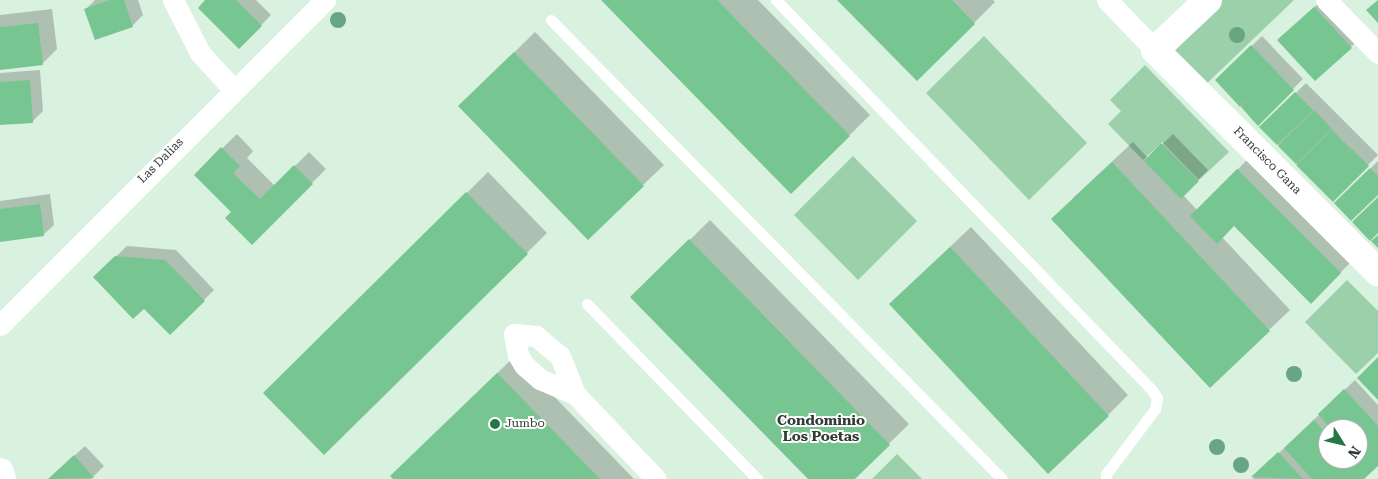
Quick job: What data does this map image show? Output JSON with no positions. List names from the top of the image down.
{
  "streets": {
    "street": ["Las Dalias", "Francisco Gana"]
  },
  "districts": ["Condominio Los Poetas"],
  "places": ["Jumbo"],
  "north": "bottom right"
}
